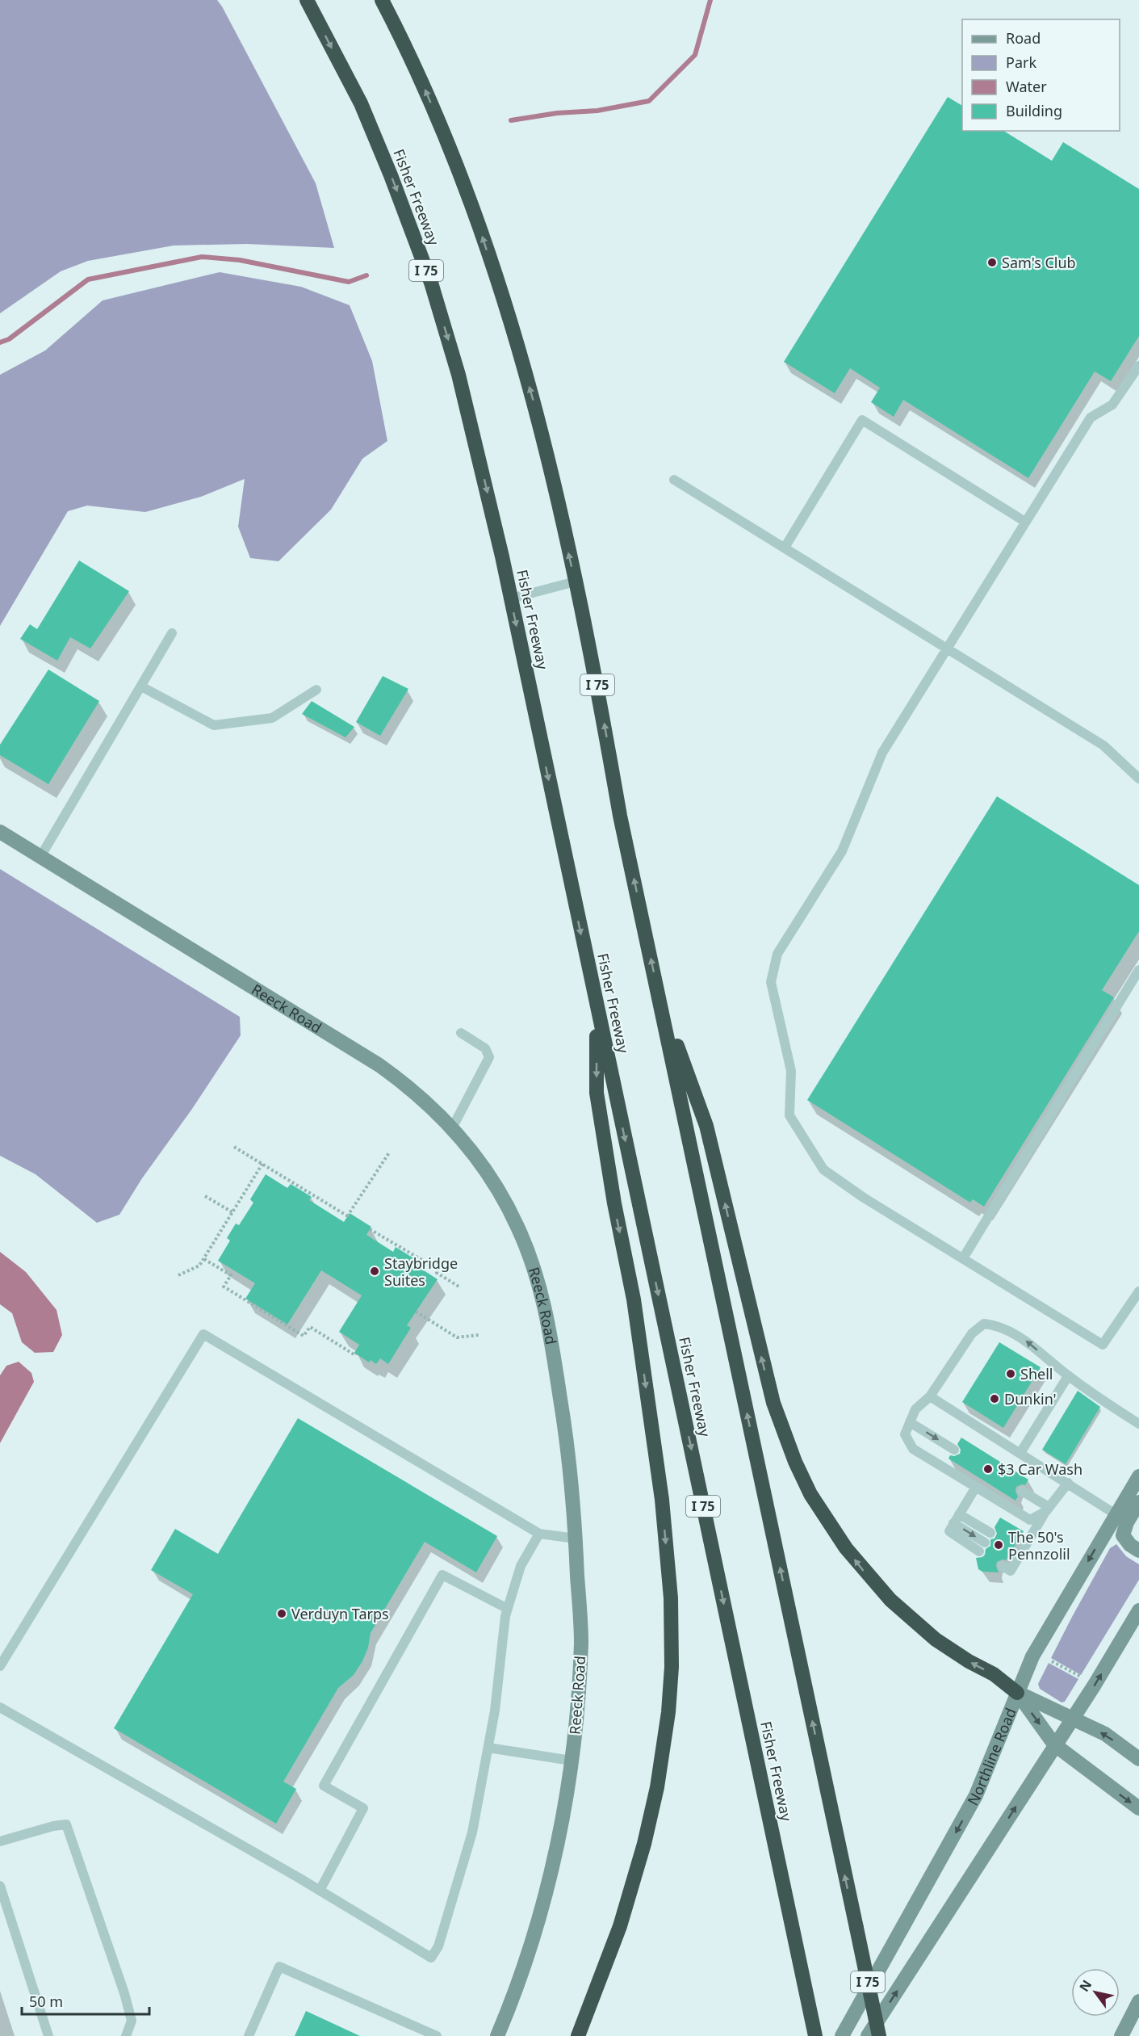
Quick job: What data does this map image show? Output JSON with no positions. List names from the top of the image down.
{
  "streets": {
    "highway": ["Fisher Freeway", "I 75"],
    "main road": ["Reeck Road", "Northline Road"]
  },
  "places": [
    "Sam's Club",
    "Staybridge Suites",
    "Shell",
    "Dunkin'",
    "$3 Car Wash",
    "The 50's Pennzolil",
    "Verduyn Tarps"
  ],
  "legend": [
    "Road",
    "Park",
    "Water",
    "Building"
  ],
  "scale_bar": "50 m",
  "north": "top left"
}
